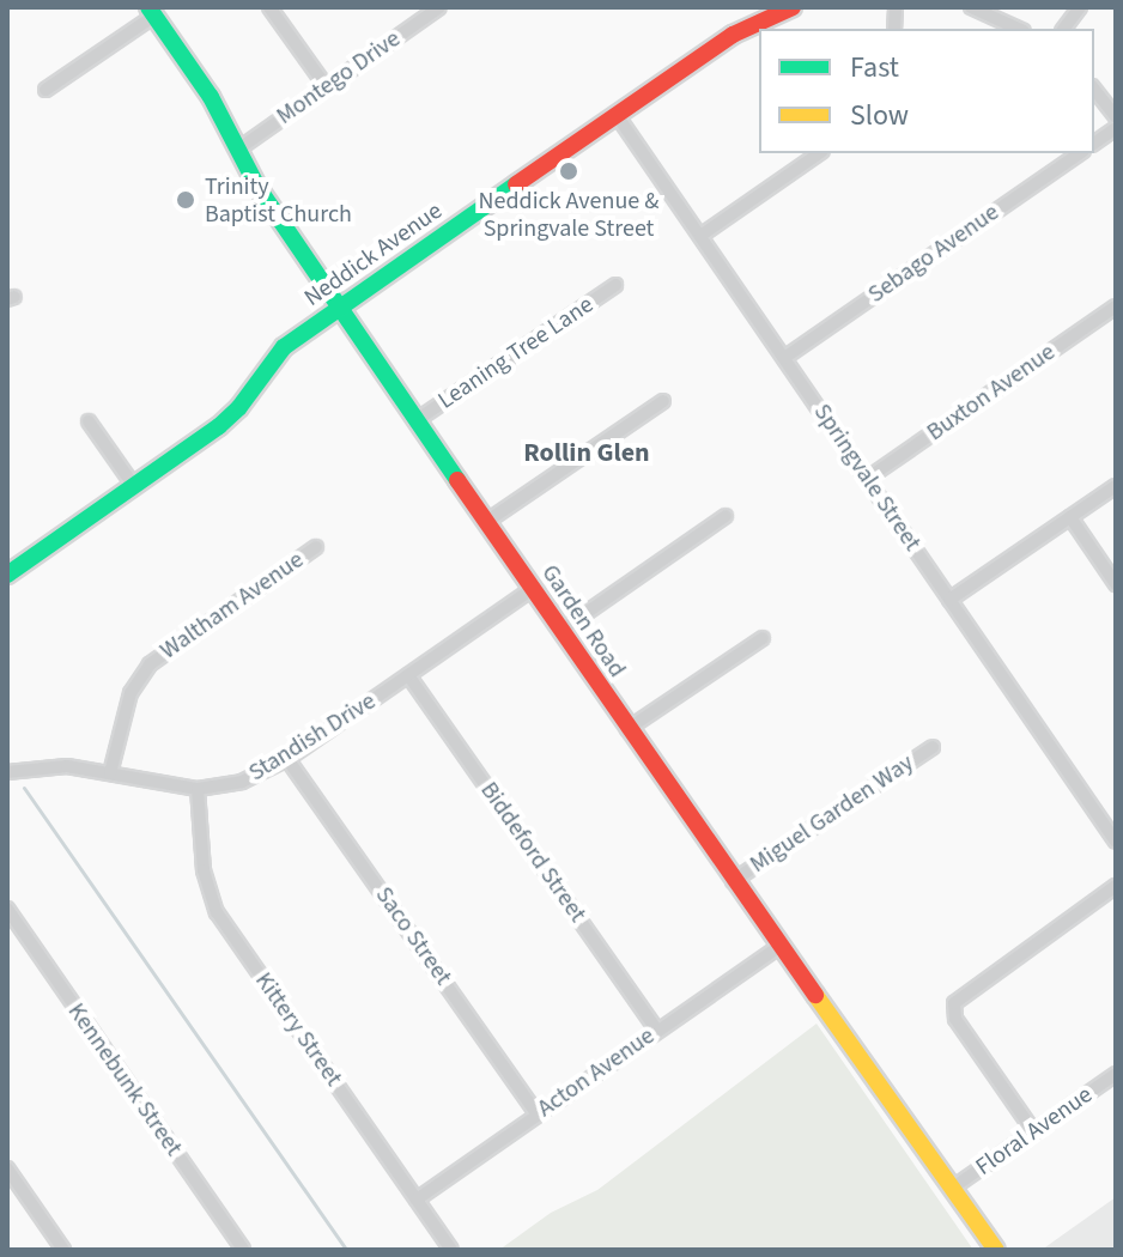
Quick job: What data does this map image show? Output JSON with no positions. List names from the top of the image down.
{
  "streets": {
    "street": [
      "Montego Drive",
      "Sebago Avenue",
      "Neddick Avenue",
      "Leaning Tree Lane",
      "Buxton Avenue",
      "Springvale Street",
      "Waltham Avenue",
      "Garden Road",
      "Standish Drive",
      "Miguel Garden Way",
      "Biddeford Street",
      "Saco Street",
      "Kittery Street",
      "Acton Avenue",
      "Kennebunk Street",
      "Floral Avenue"
    ]
  },
  "crossings": [
    ["Montego Drive", "Garden Road"],
    ["Sebago Avenue", "Springvale Street"],
    ["Neddick Avenue", "Springvale Street"],
    ["Neddick Avenue", "Garden Road"],
    ["Leaning Tree Lane", "Garden Road"],
    ["Buxton Avenue", "Springvale Street"],
    ["Waltham Avenue", "Standish Drive"],
    ["Garden Road", "Standish Drive"],
    ["Garden Road", "Miguel Garden Way"],
    ["Garden Road", "Acton Avenue"],
    ["Garden Road", "Floral Avenue"],
    ["Standish Drive", "Biddeford Street"],
    ["Standish Drive", "Saco Street"],
    ["Standish Drive", "Kittery Street"],
    ["Biddeford Street", "Acton Avenue"],
    ["Saco Street", "Acton Avenue"],
    ["Kittery Street", "Acton Avenue"]
  ],
  "districts": ["Rollin Glen"],
  "places": ["Neddick Avenue & Springvale Street", "Trinity Baptist Church"],
  "legend": ["Fast", "Slow"]
}
